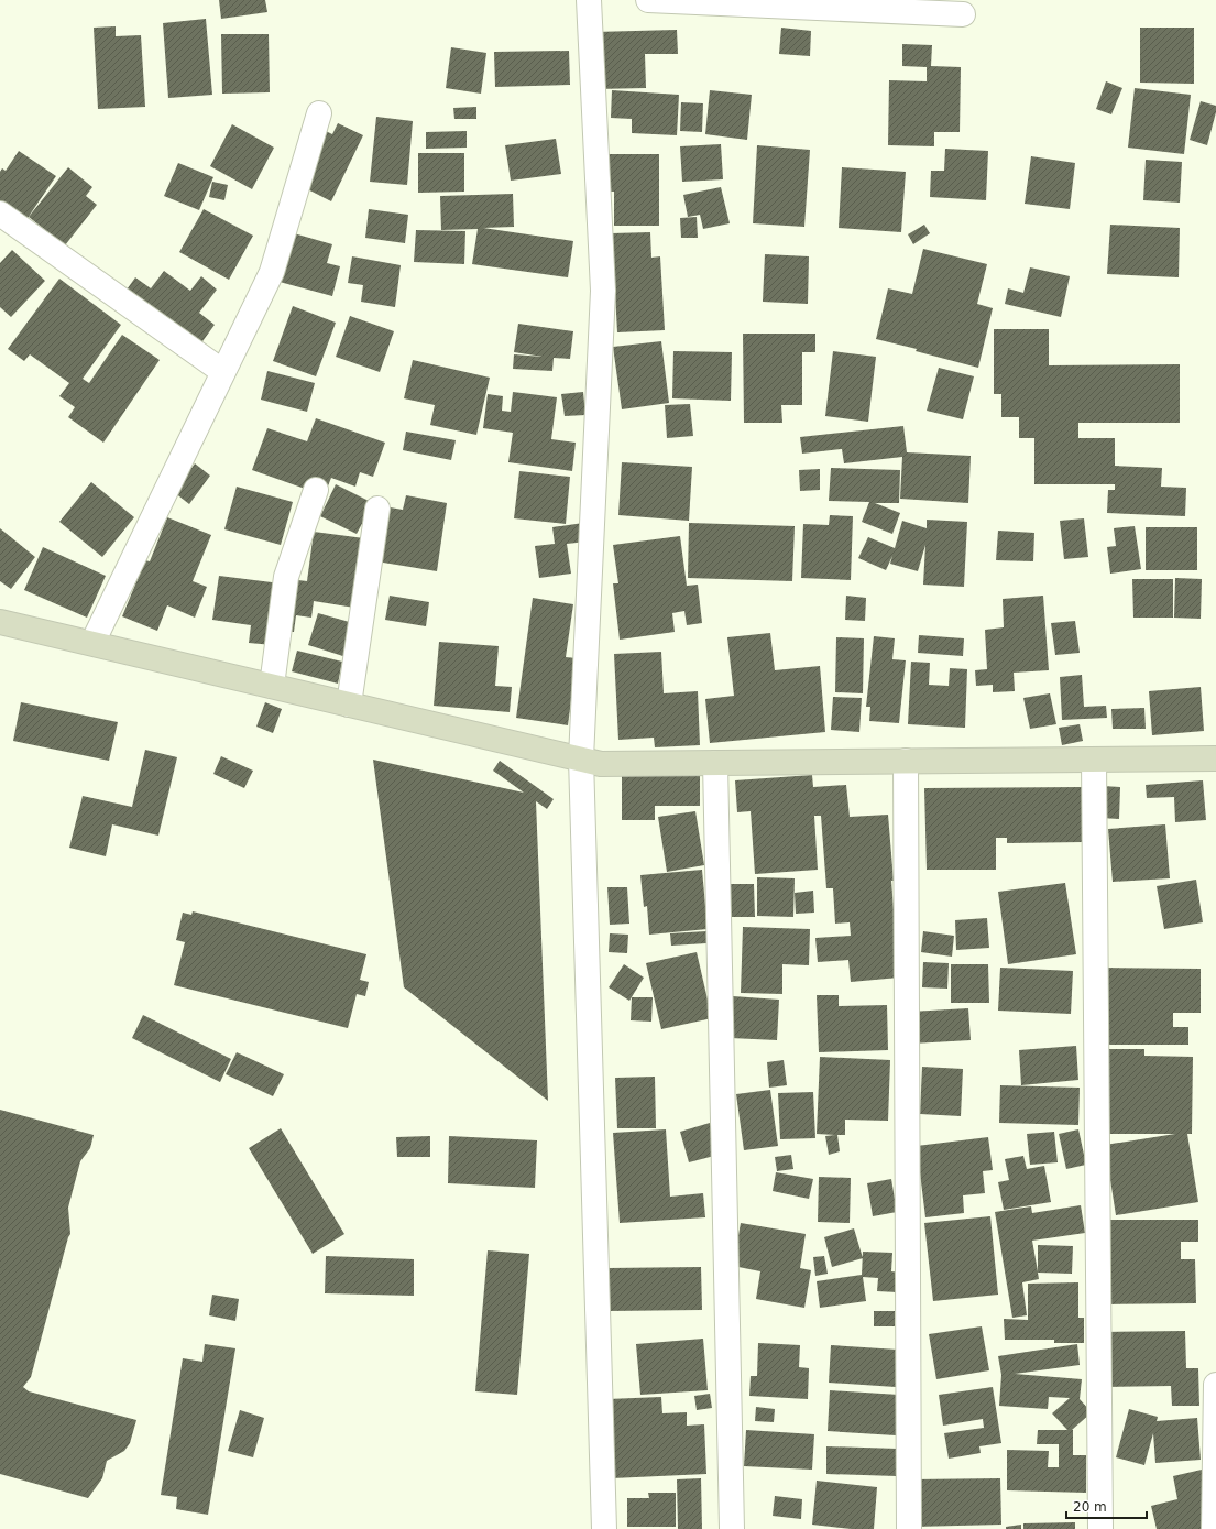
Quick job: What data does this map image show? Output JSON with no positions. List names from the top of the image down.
{
  "scale_bar": "20 m"
}
